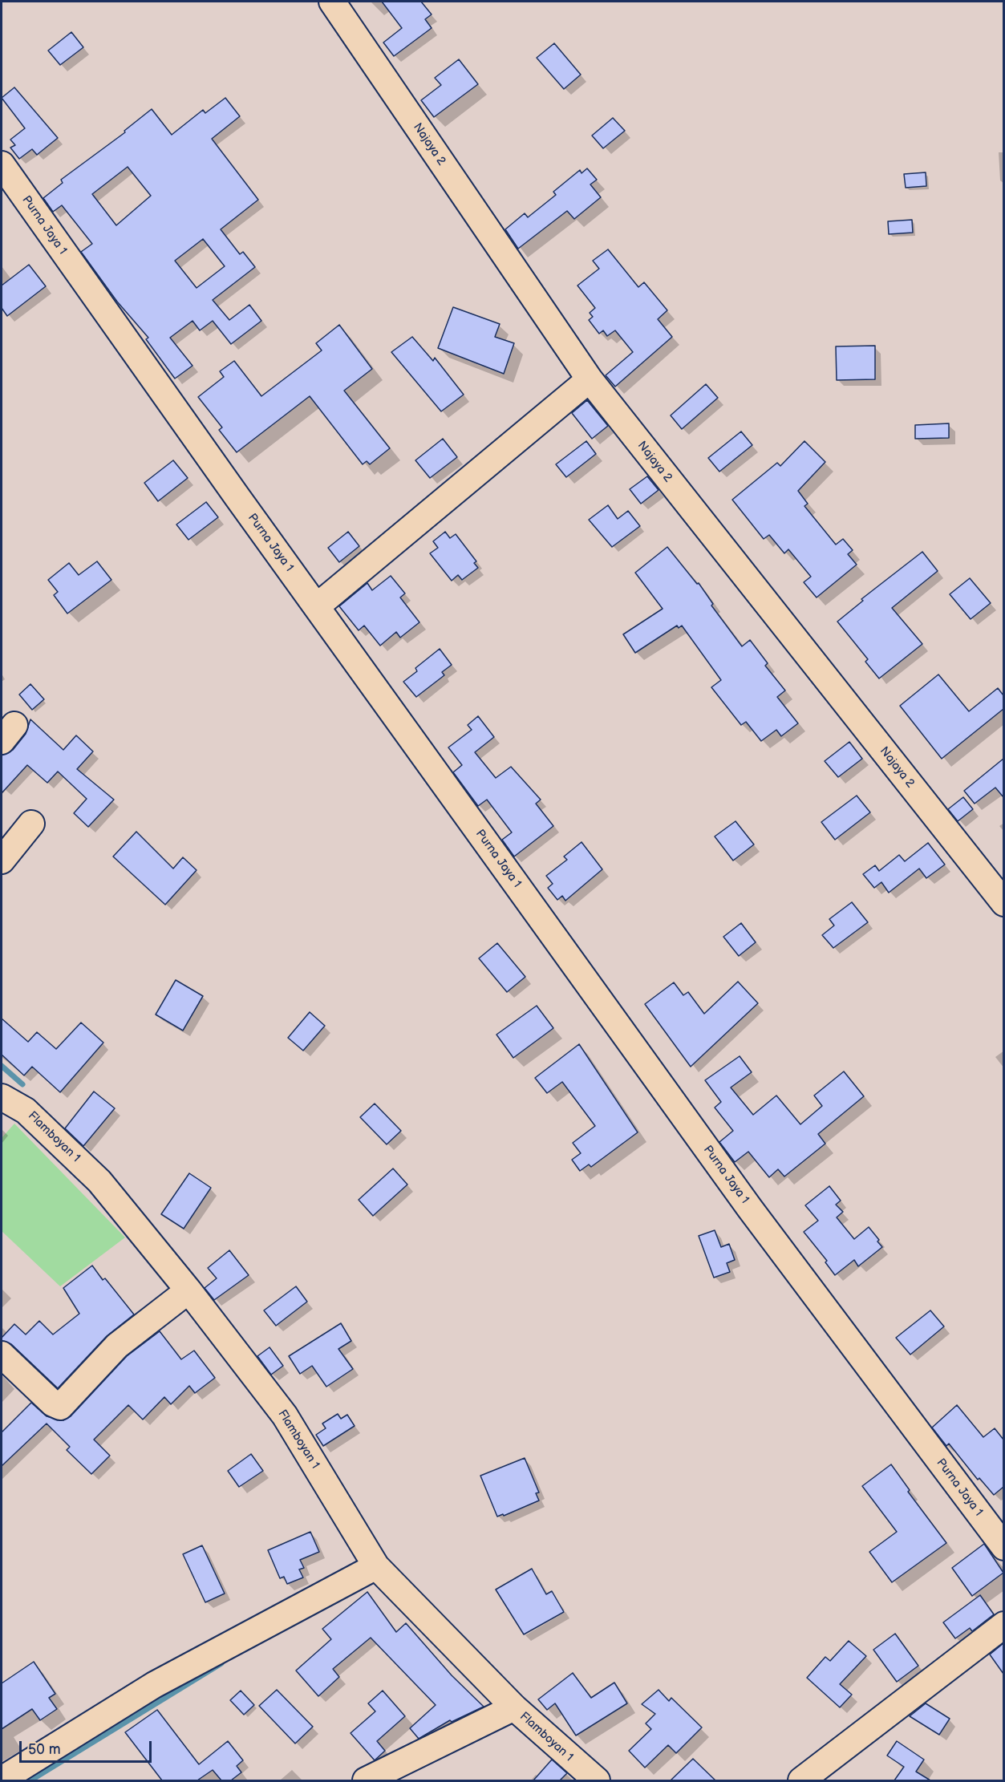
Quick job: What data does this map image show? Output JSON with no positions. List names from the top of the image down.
{
  "streets": {
    "street": ["Najaya 2", "Purna Jaya 1", "Flamboyan 1"]
  },
  "scale_bar": "50 m"
}
